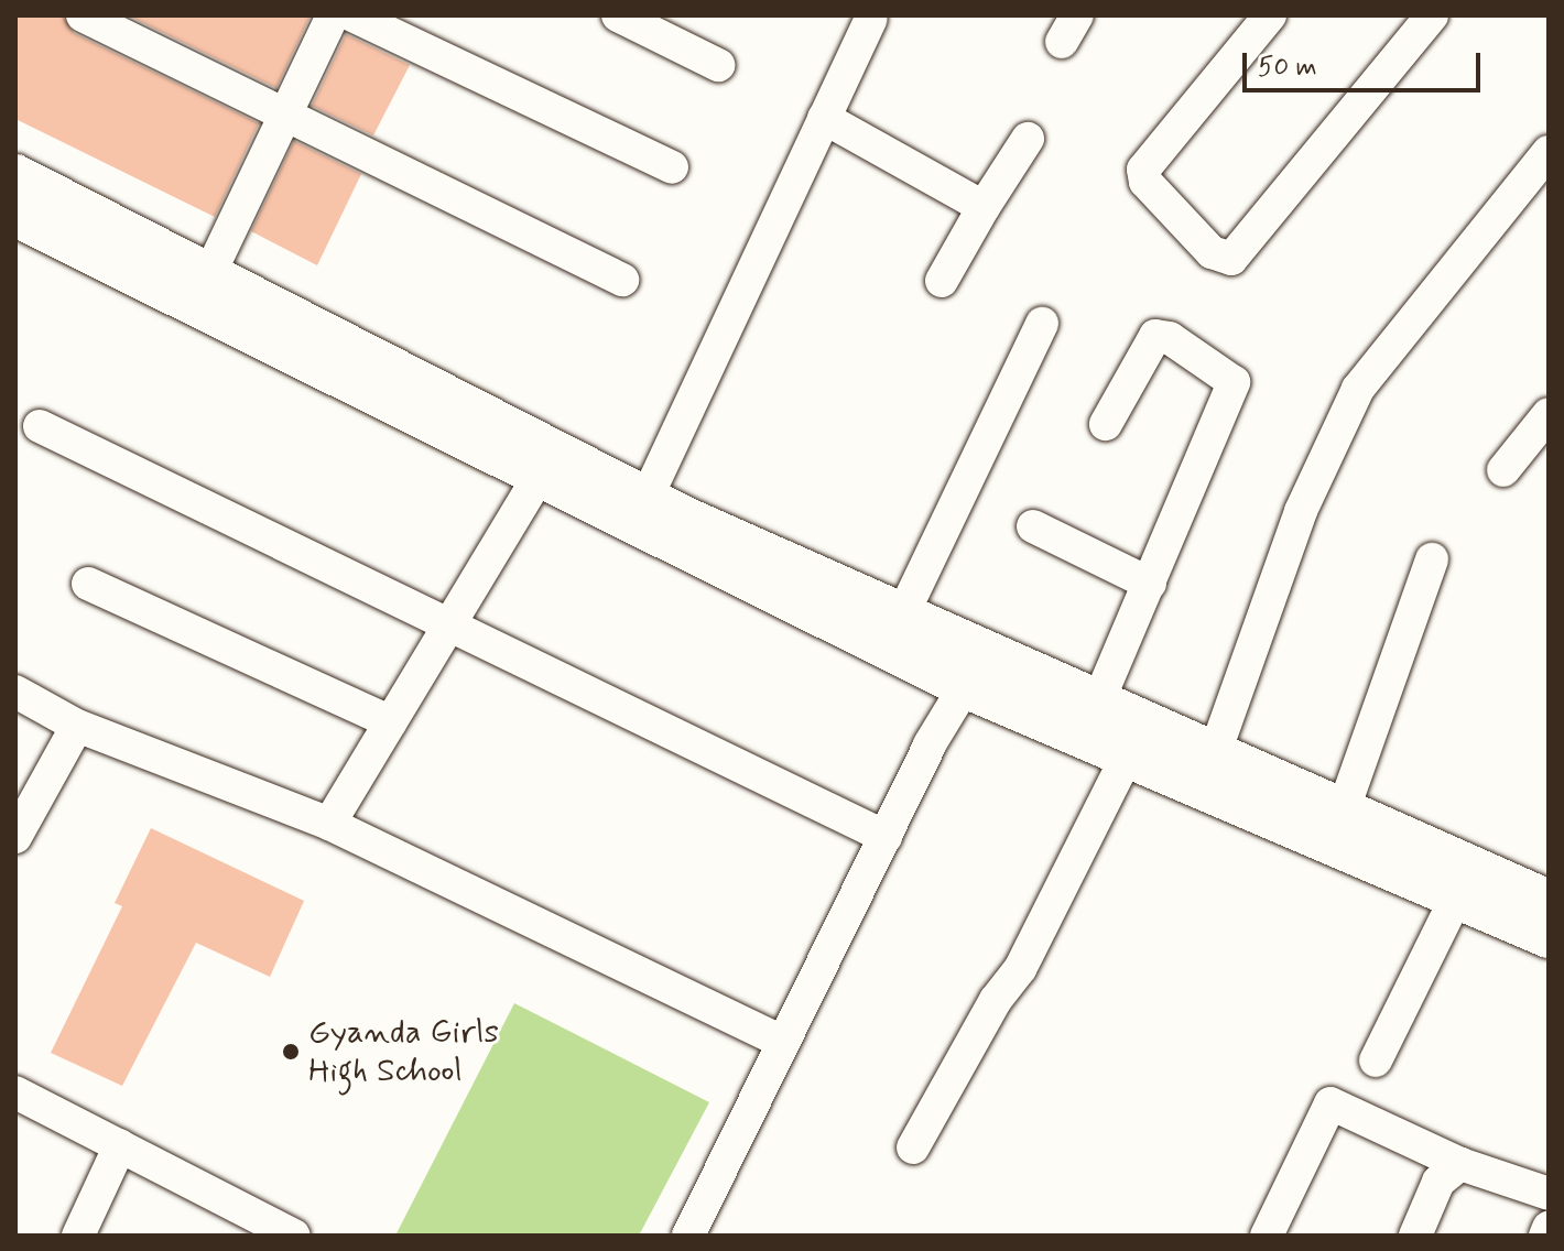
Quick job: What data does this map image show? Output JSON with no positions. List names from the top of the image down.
{
  "places": ["Gyanda Girls High School"],
  "scale_bar": "50 m"
}
